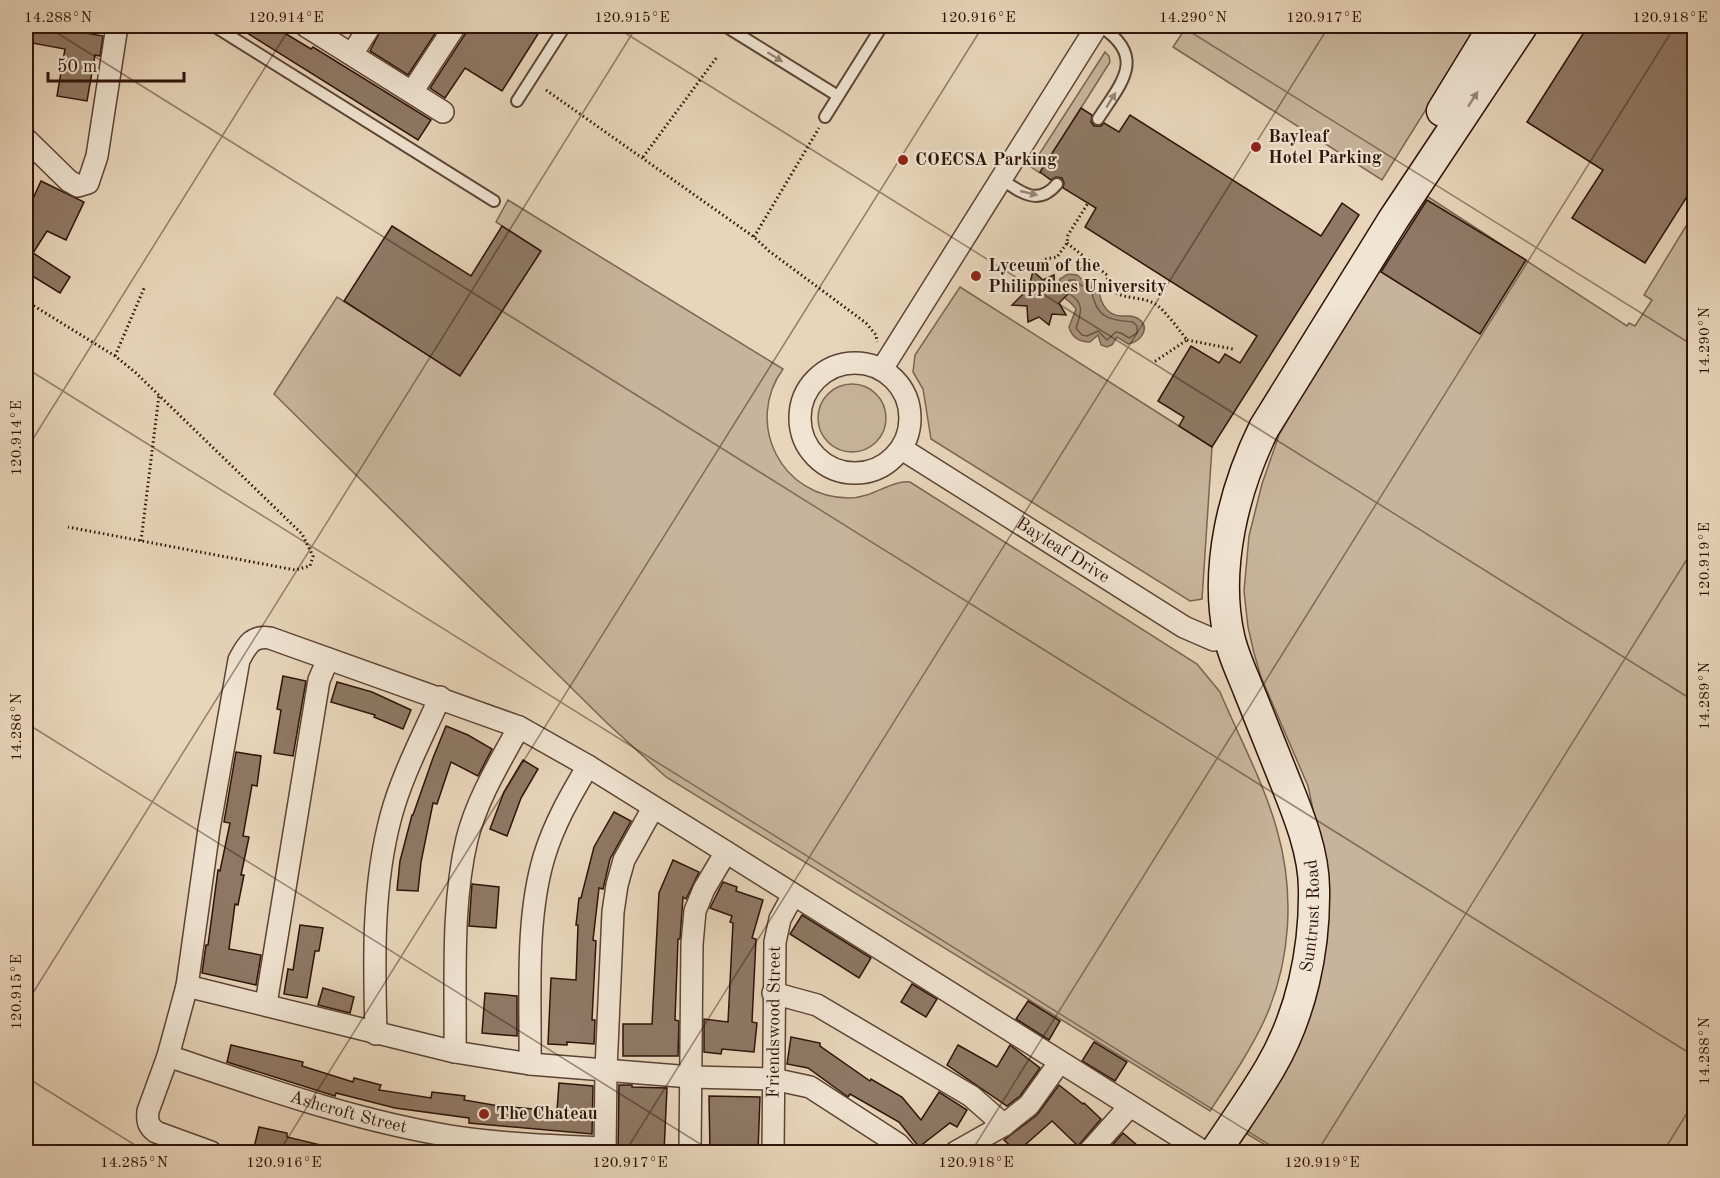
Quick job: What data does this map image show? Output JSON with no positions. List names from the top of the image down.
{
  "streets": {
    "street": [
      "Bayleaf Drive",
      "Suntrust Road",
      "Friendswood Street",
      "Ashcroft Street"
    ]
  },
  "crossings": [
    ["Bayleaf Drive", "Suntrust Road"]
  ],
  "places": [
    "Bayleaf Hotel Parking",
    "COECSA Parking",
    "Lyceum of the Philippines University",
    "The Chateau"
  ],
  "scale_bar": "50 m",
  "coordinates": [
    "14.288°N",
    "120.914°E",
    "120.915°E",
    "120.916°E",
    "14.290°N",
    "120.917°E",
    "120.918°E",
    "120.919°E",
    "14.289°N",
    "14.286°N",
    "14.285°N"
  ]
}
